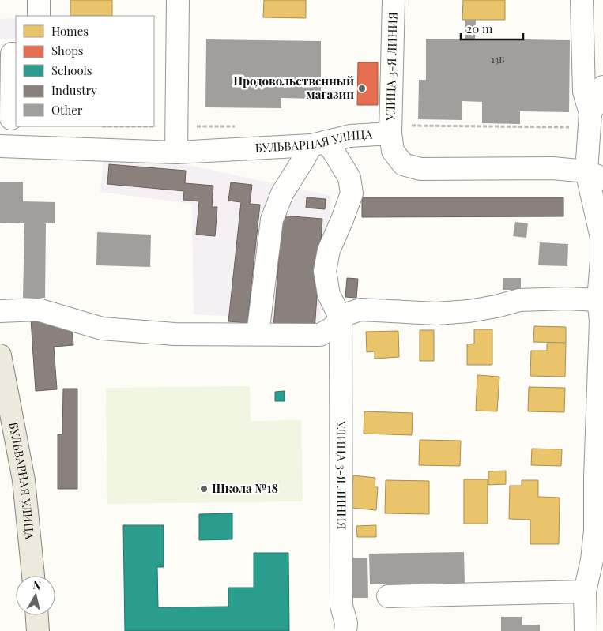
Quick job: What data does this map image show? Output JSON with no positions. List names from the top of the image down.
{
  "streets": {
    "main road": ["БУЛЬВАРНАЯ УЛИЦА"],
    "street": ["УЛИЦА 3-Я ЛИНИЯ"]
  },
  "crossings": [
    ["УЛИЦА 3-Я ЛИНИЯ", "БУЛЬВАРНАЯ УЛИЦА"]
  ],
  "places": ["Продовольственный магазин", "Школа №18"],
  "house_numbers": ["13Б"],
  "legend": [
    "Homes",
    "Shops",
    "Schools",
    "Industry",
    "Other"
  ],
  "scale_bar": "20 m",
  "north": "top"
}
